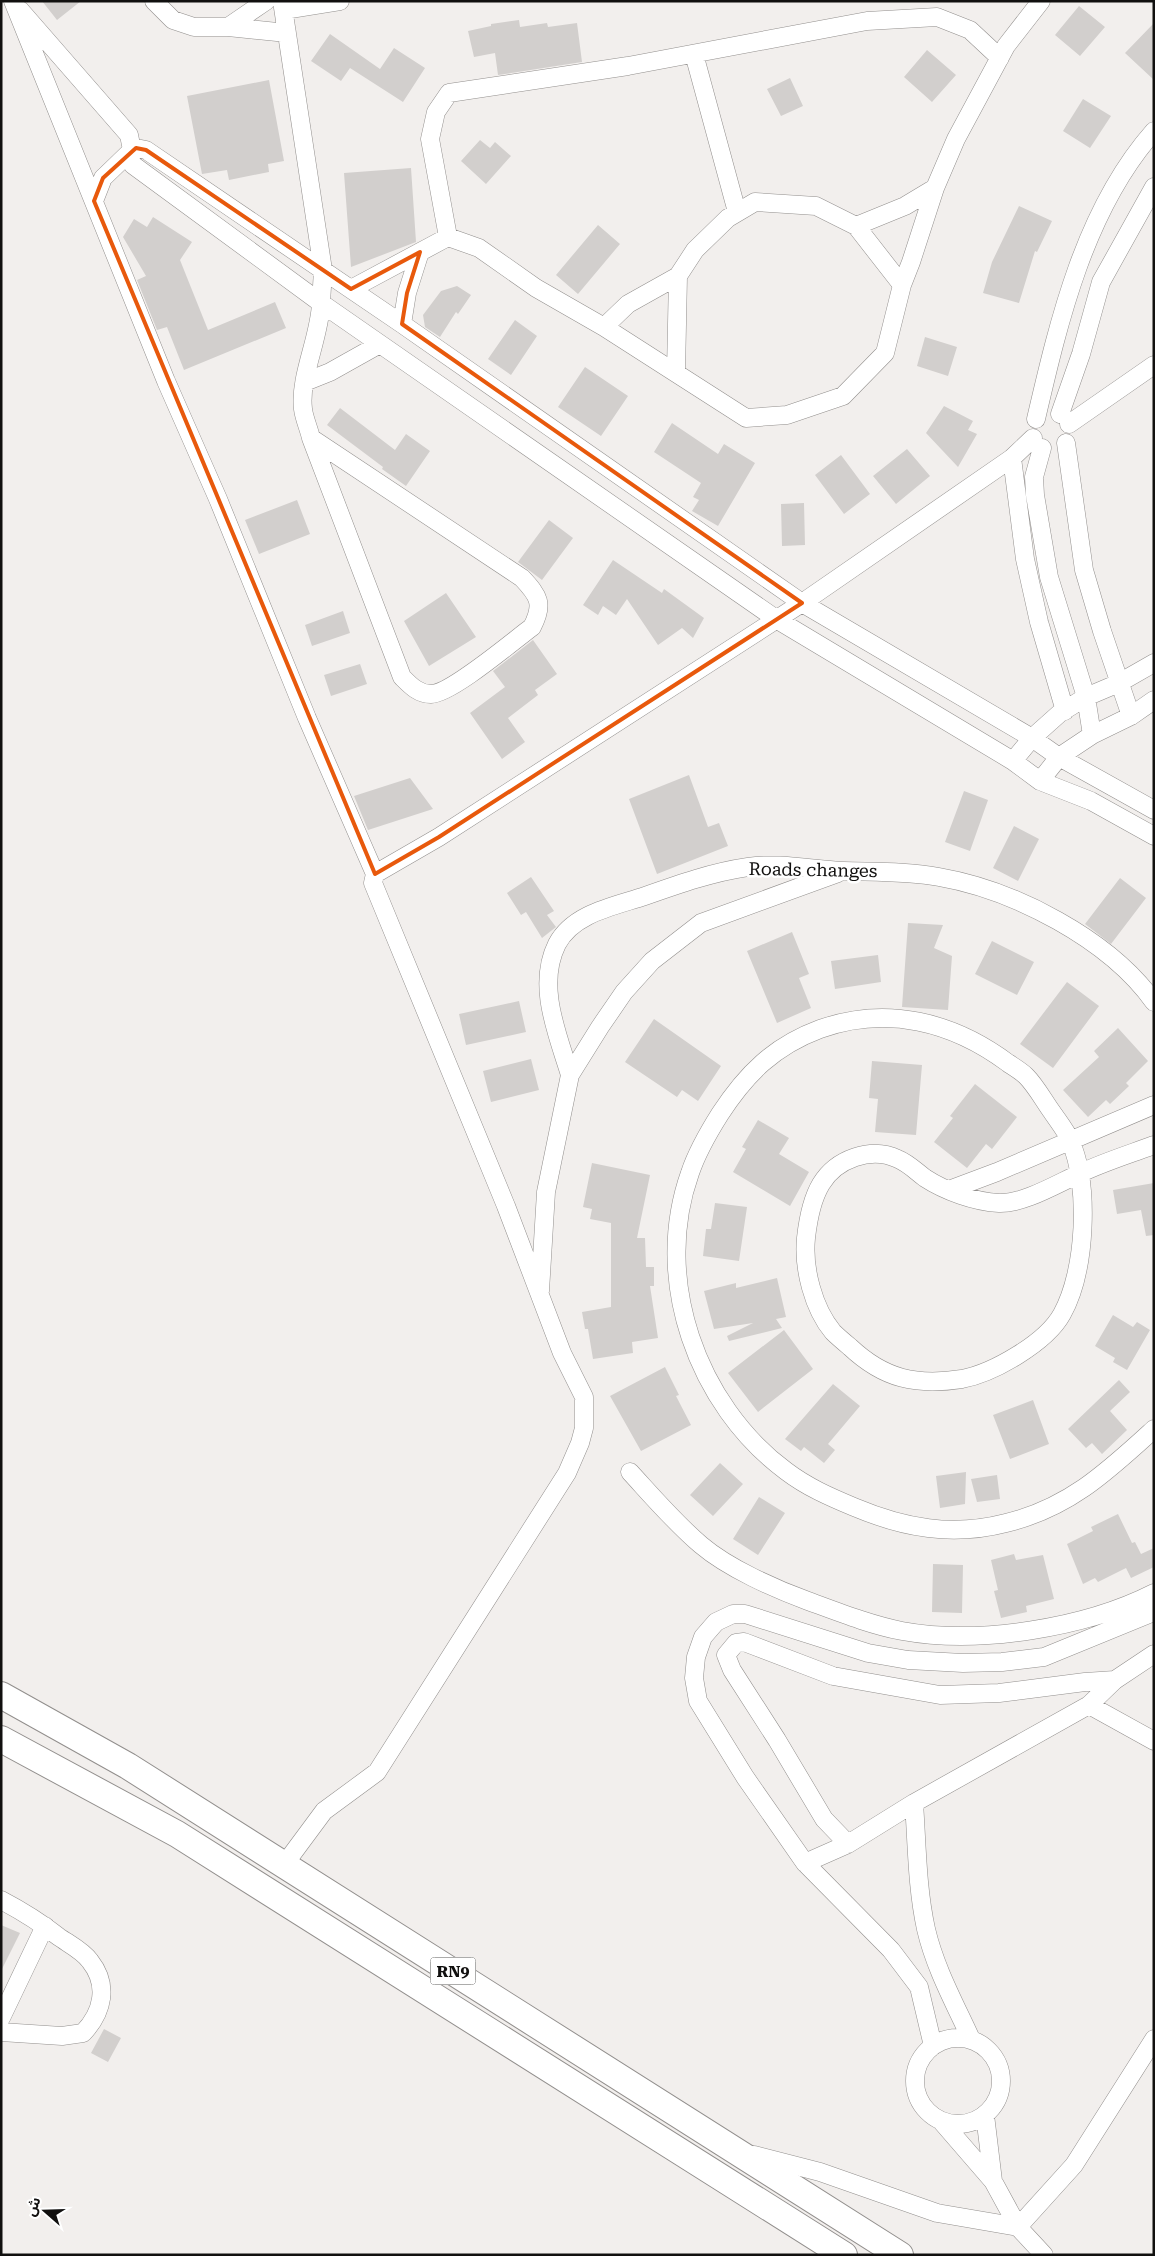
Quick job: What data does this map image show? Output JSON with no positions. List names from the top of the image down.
{
  "streets": {
    "highway": ["RN9"],
    "street": ["Roads changes"]
  },
  "north": "left"
}
